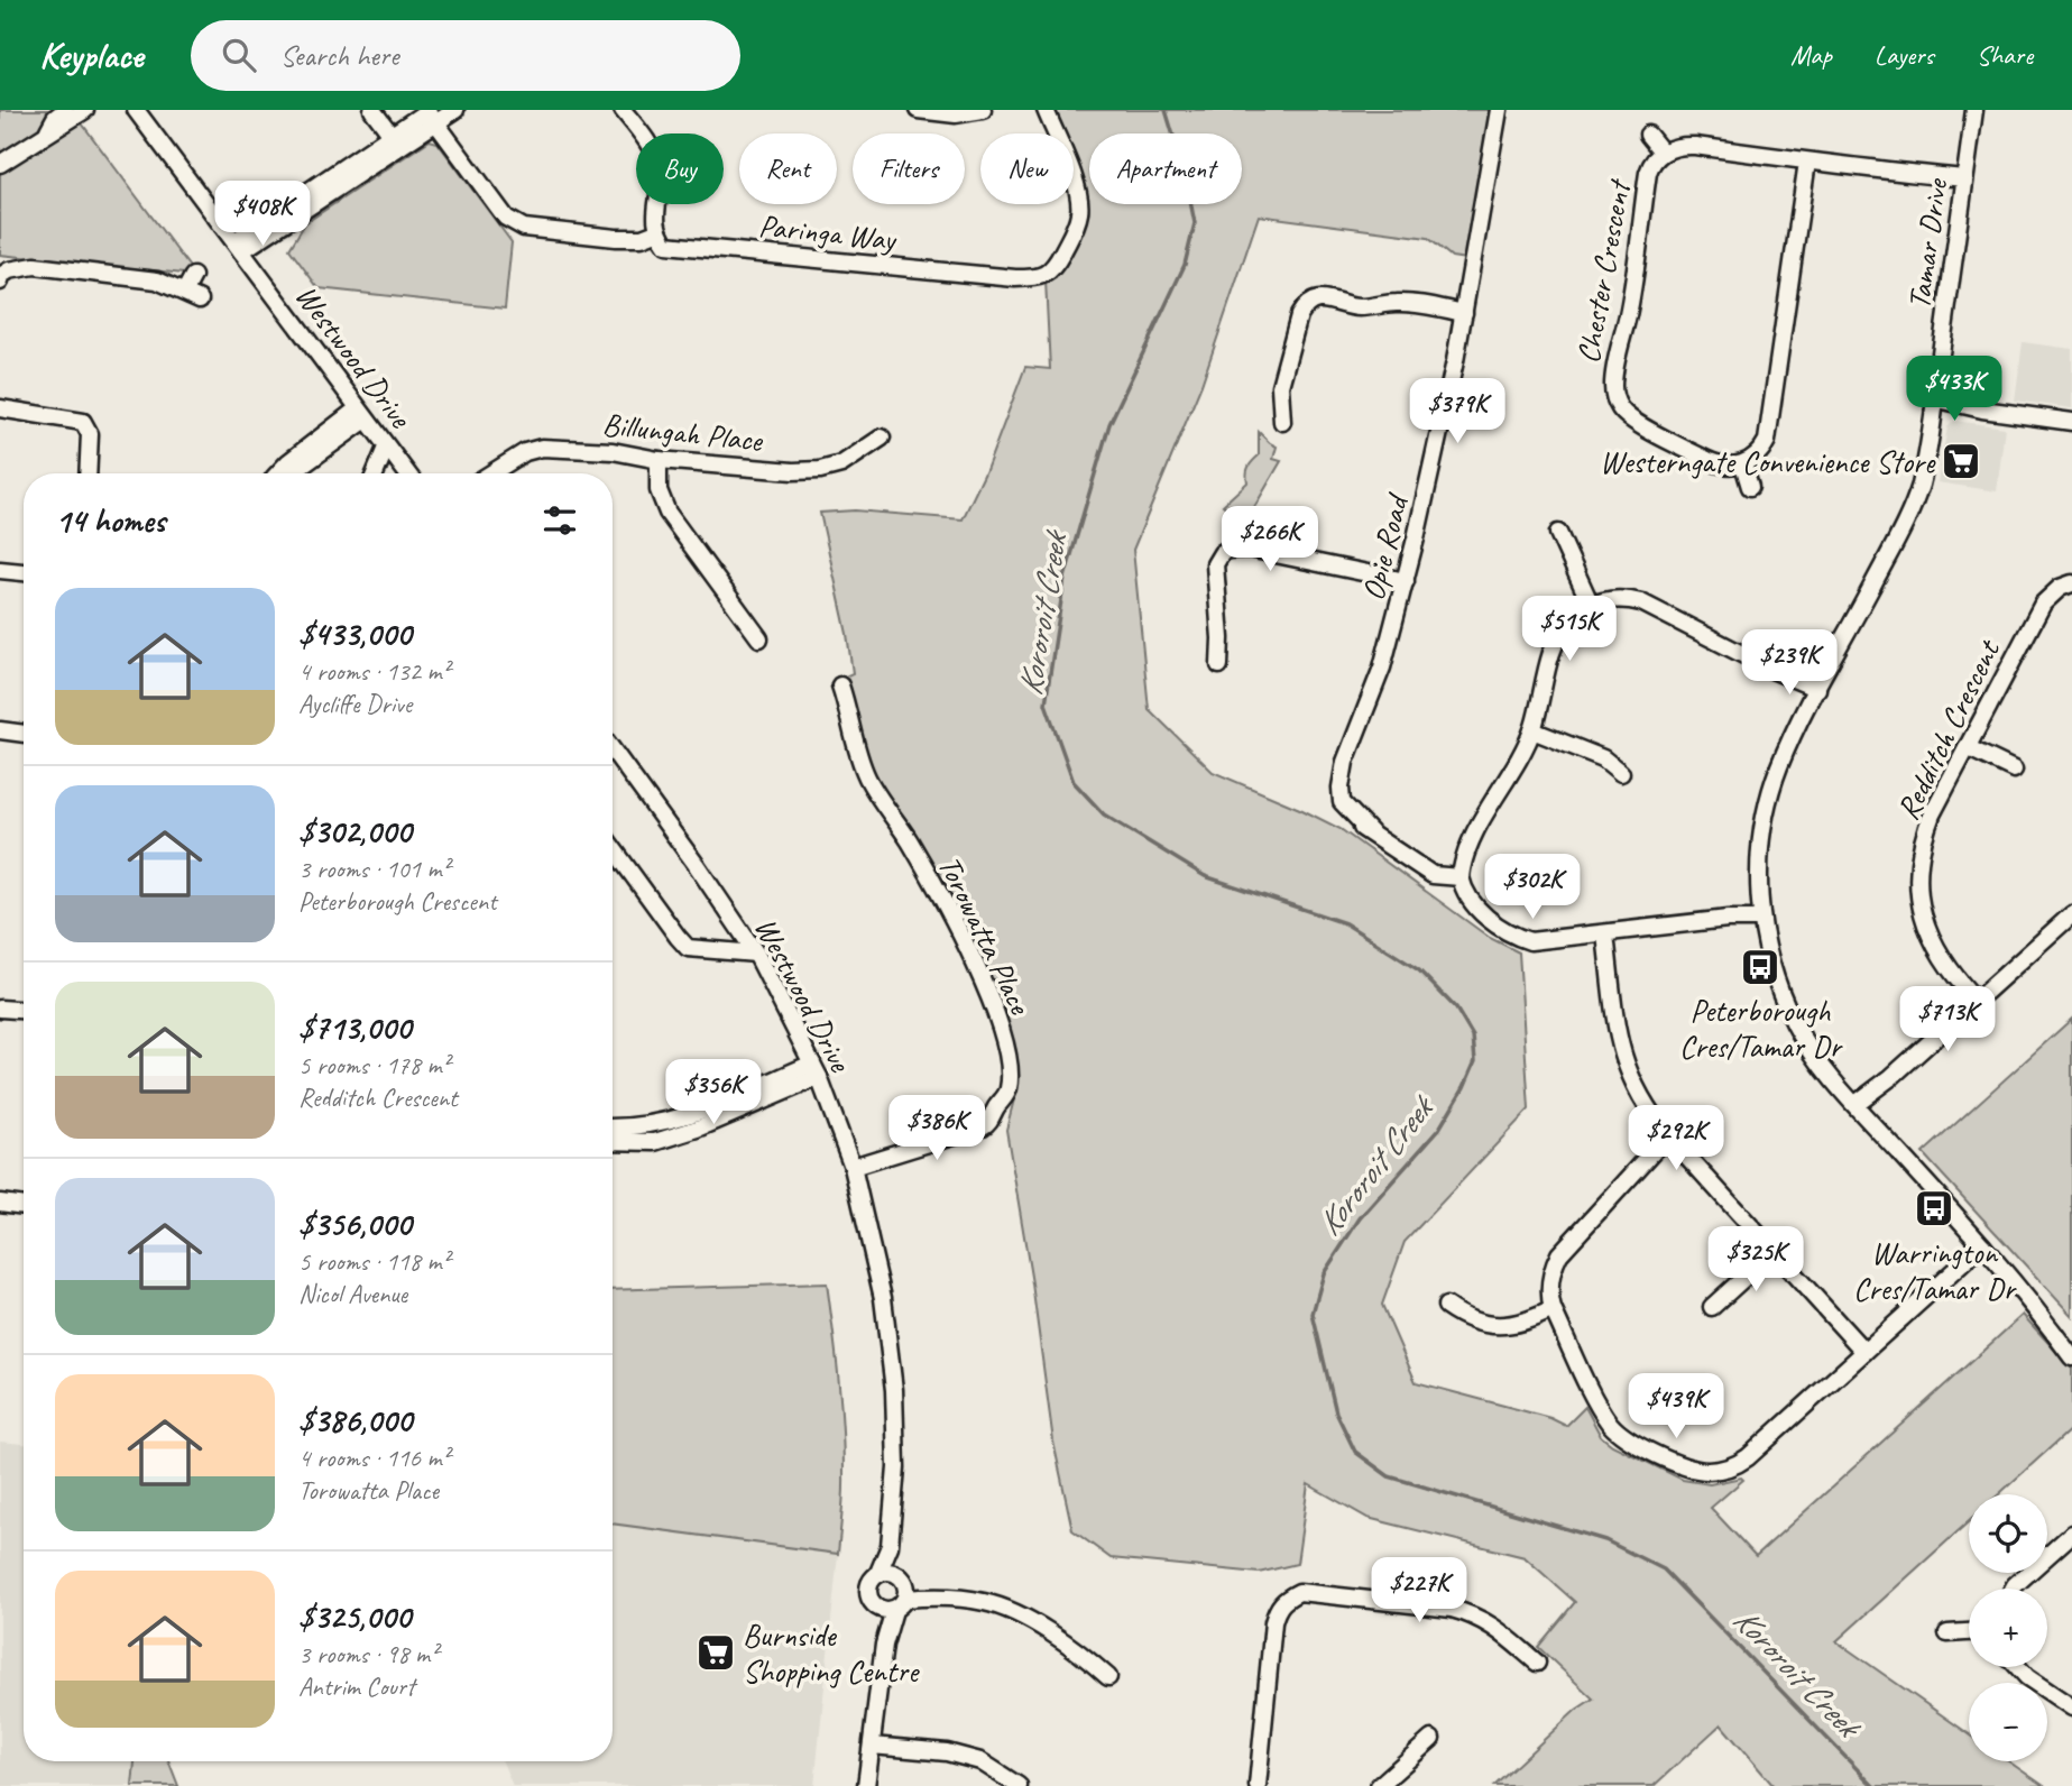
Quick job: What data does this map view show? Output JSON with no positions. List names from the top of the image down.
{
  "streets": {
    "street": [
      "Paringa Way",
      "Tamar Drive",
      "Chester Crescent",
      "Westwood Drive",
      "Billungah Place",
      "Opie Road",
      "Redditch Crescent",
      "Torowatta Place"
    ]
  },
  "crossings": [
    ["Tamar Drive", "Chester Crescent"],
    ["Westwood Drive", "Torowatta Place"]
  ],
  "water": ["Kororoit Creek"],
  "places": {
    "supermarket": ["Westerngate Convenience Store", "Burnside Shopping Centre"],
    "bus stop": ["Peterborough Cres/Tamar Dr", "Warrington Cres/Tamar Dr"]
  },
  "page": {
    "header": "Keyplace",
    "search": "Search here",
    "nav": ["Map", "Layers", "Share"],
    "chip": [
      "Buy",
      "Rent",
      "Filters",
      "New",
      "Apartment"
    ],
    "price": [
      "$408K",
      "$433K",
      "$379K",
      "$266K",
      "$515K",
      "$239K",
      "$302K",
      "$713K",
      "$356K",
      "$386K",
      "$292K",
      "$325K",
      "$439K",
      "$227K"
    ],
    "heading": "14 homes",
    "list": [
      {
        "name": "$433,000",
        "note": "4 rooms · 132 m² · Aycliffe Drive"
      },
      {
        "name": "$302,000",
        "note": "3 rooms · 101 m² · Peterborough Crescent"
      },
      {
        "name": "$713,000",
        "note": "5 rooms · 178 m² · Redditch Crescent"
      },
      {
        "name": "$356,000",
        "note": "5 rooms · 118 m² · Nicol Avenue"
      },
      {
        "name": "$386,000",
        "note": "4 rooms · 116 m² · Torowatta Place"
      },
      {
        "name": "$325,000",
        "note": "3 rooms · 98 m² · Antrim Court"
      }
    ],
    "map_buttons": ["+", "−"]
  }
}
